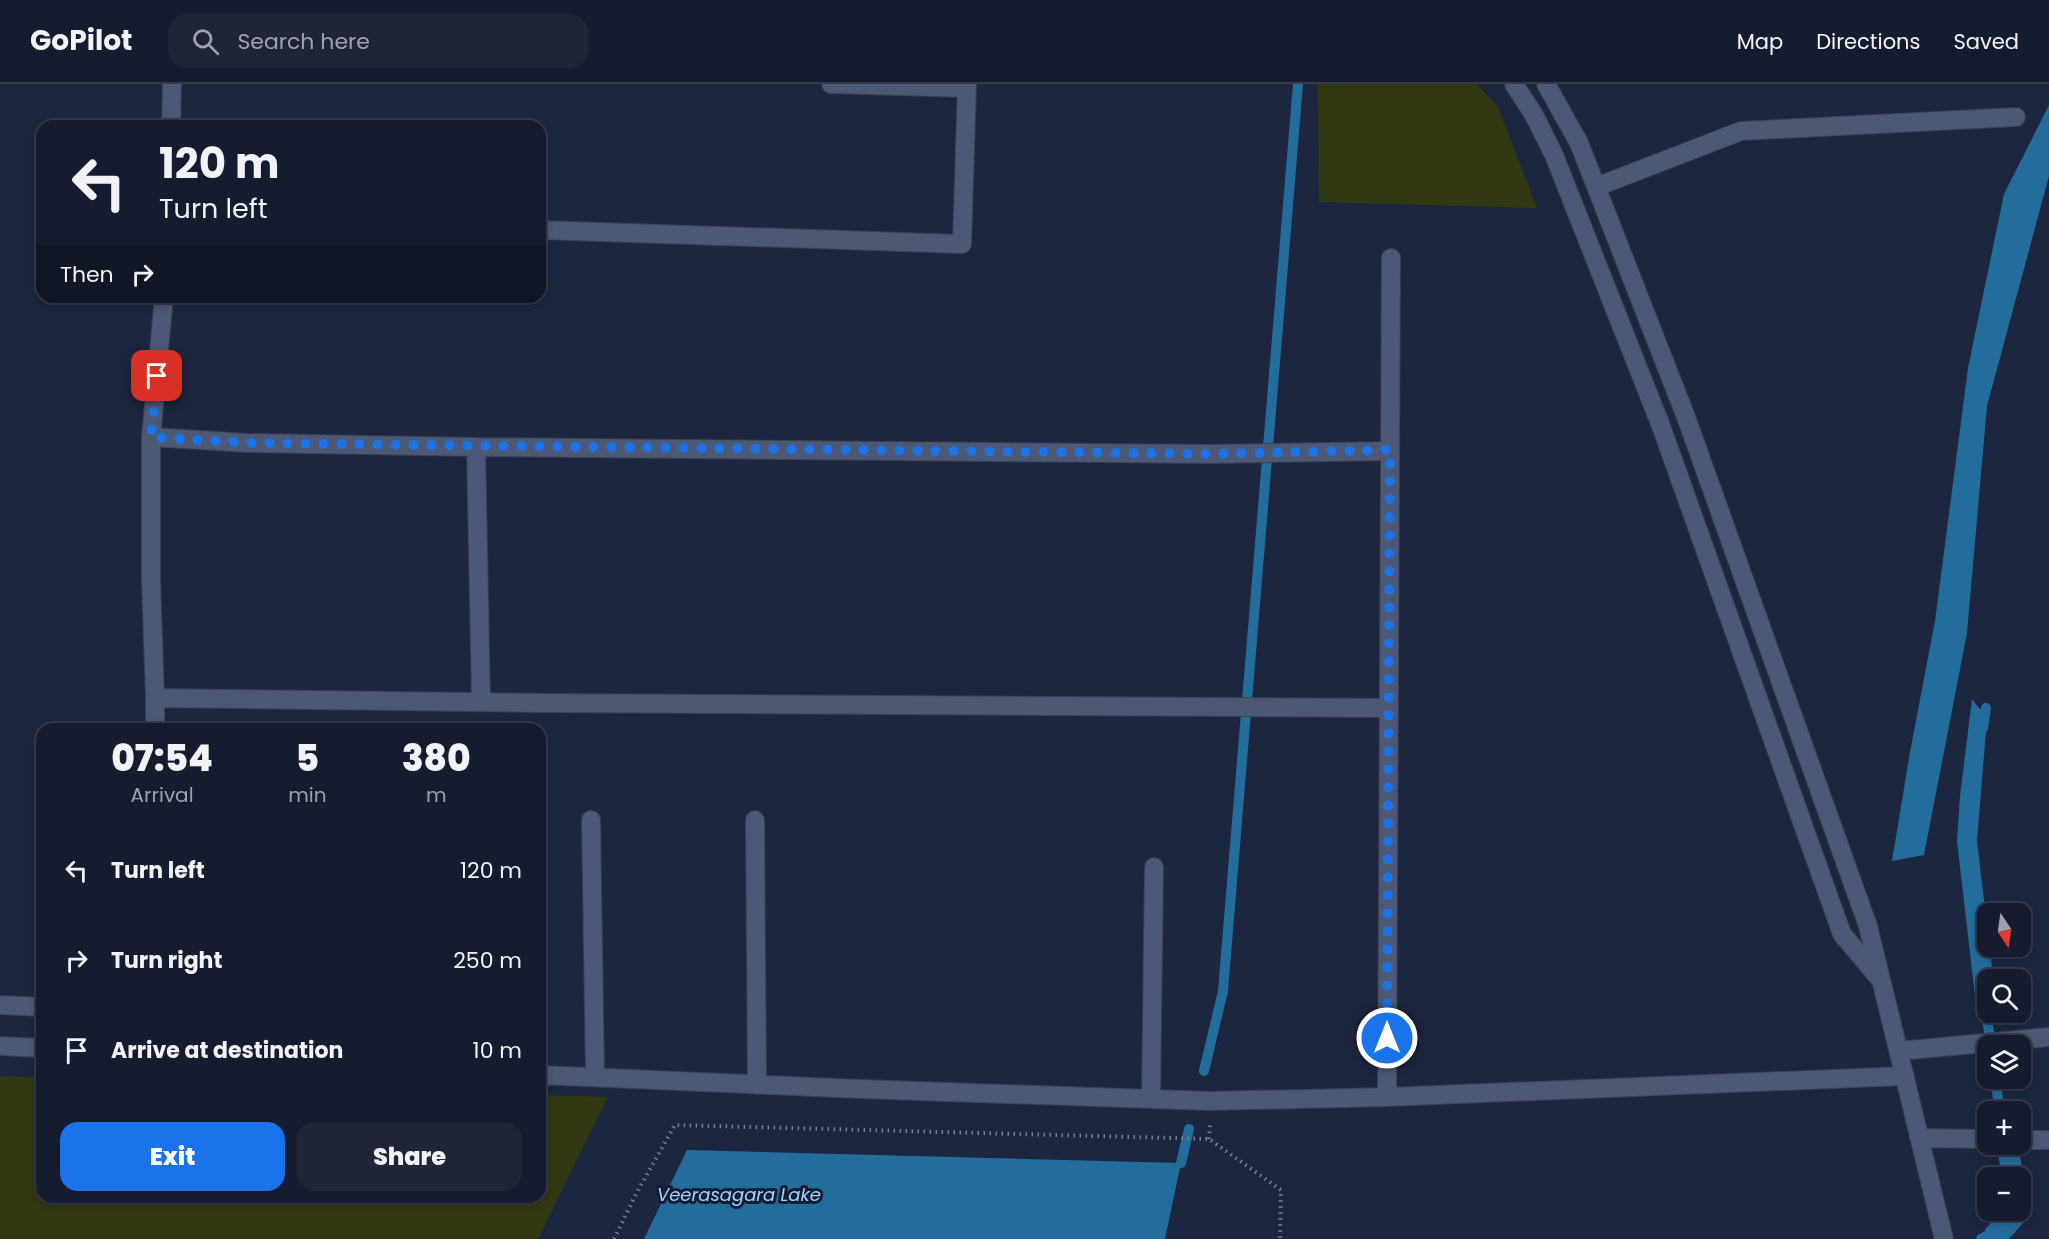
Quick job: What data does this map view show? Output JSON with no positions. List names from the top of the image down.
{
  "water": ["Veerasagara Lake"],
  "north": "bottom",
  "page": {
    "header": "GoPilot",
    "search": "Search here",
    "nav": ["Map", "Directions", "Saved"],
    "turn": ["120 m", "Turn left"],
    "then": "Then",
    "eta": [
      "07:54",
      "Arrival",
      "5",
      "min",
      "380",
      "m"
    ],
    "list": [
      {
        "name": "Turn left",
        "value": "120 m"
      },
      {
        "name": "Turn right",
        "value": "250 m"
      },
      {
        "name": "Arrive at destination",
        "value": "10 m"
      }
    ],
    "map_buttons": ["+", "−"],
    "buttons": ["Exit", "Share"]
  }
}
